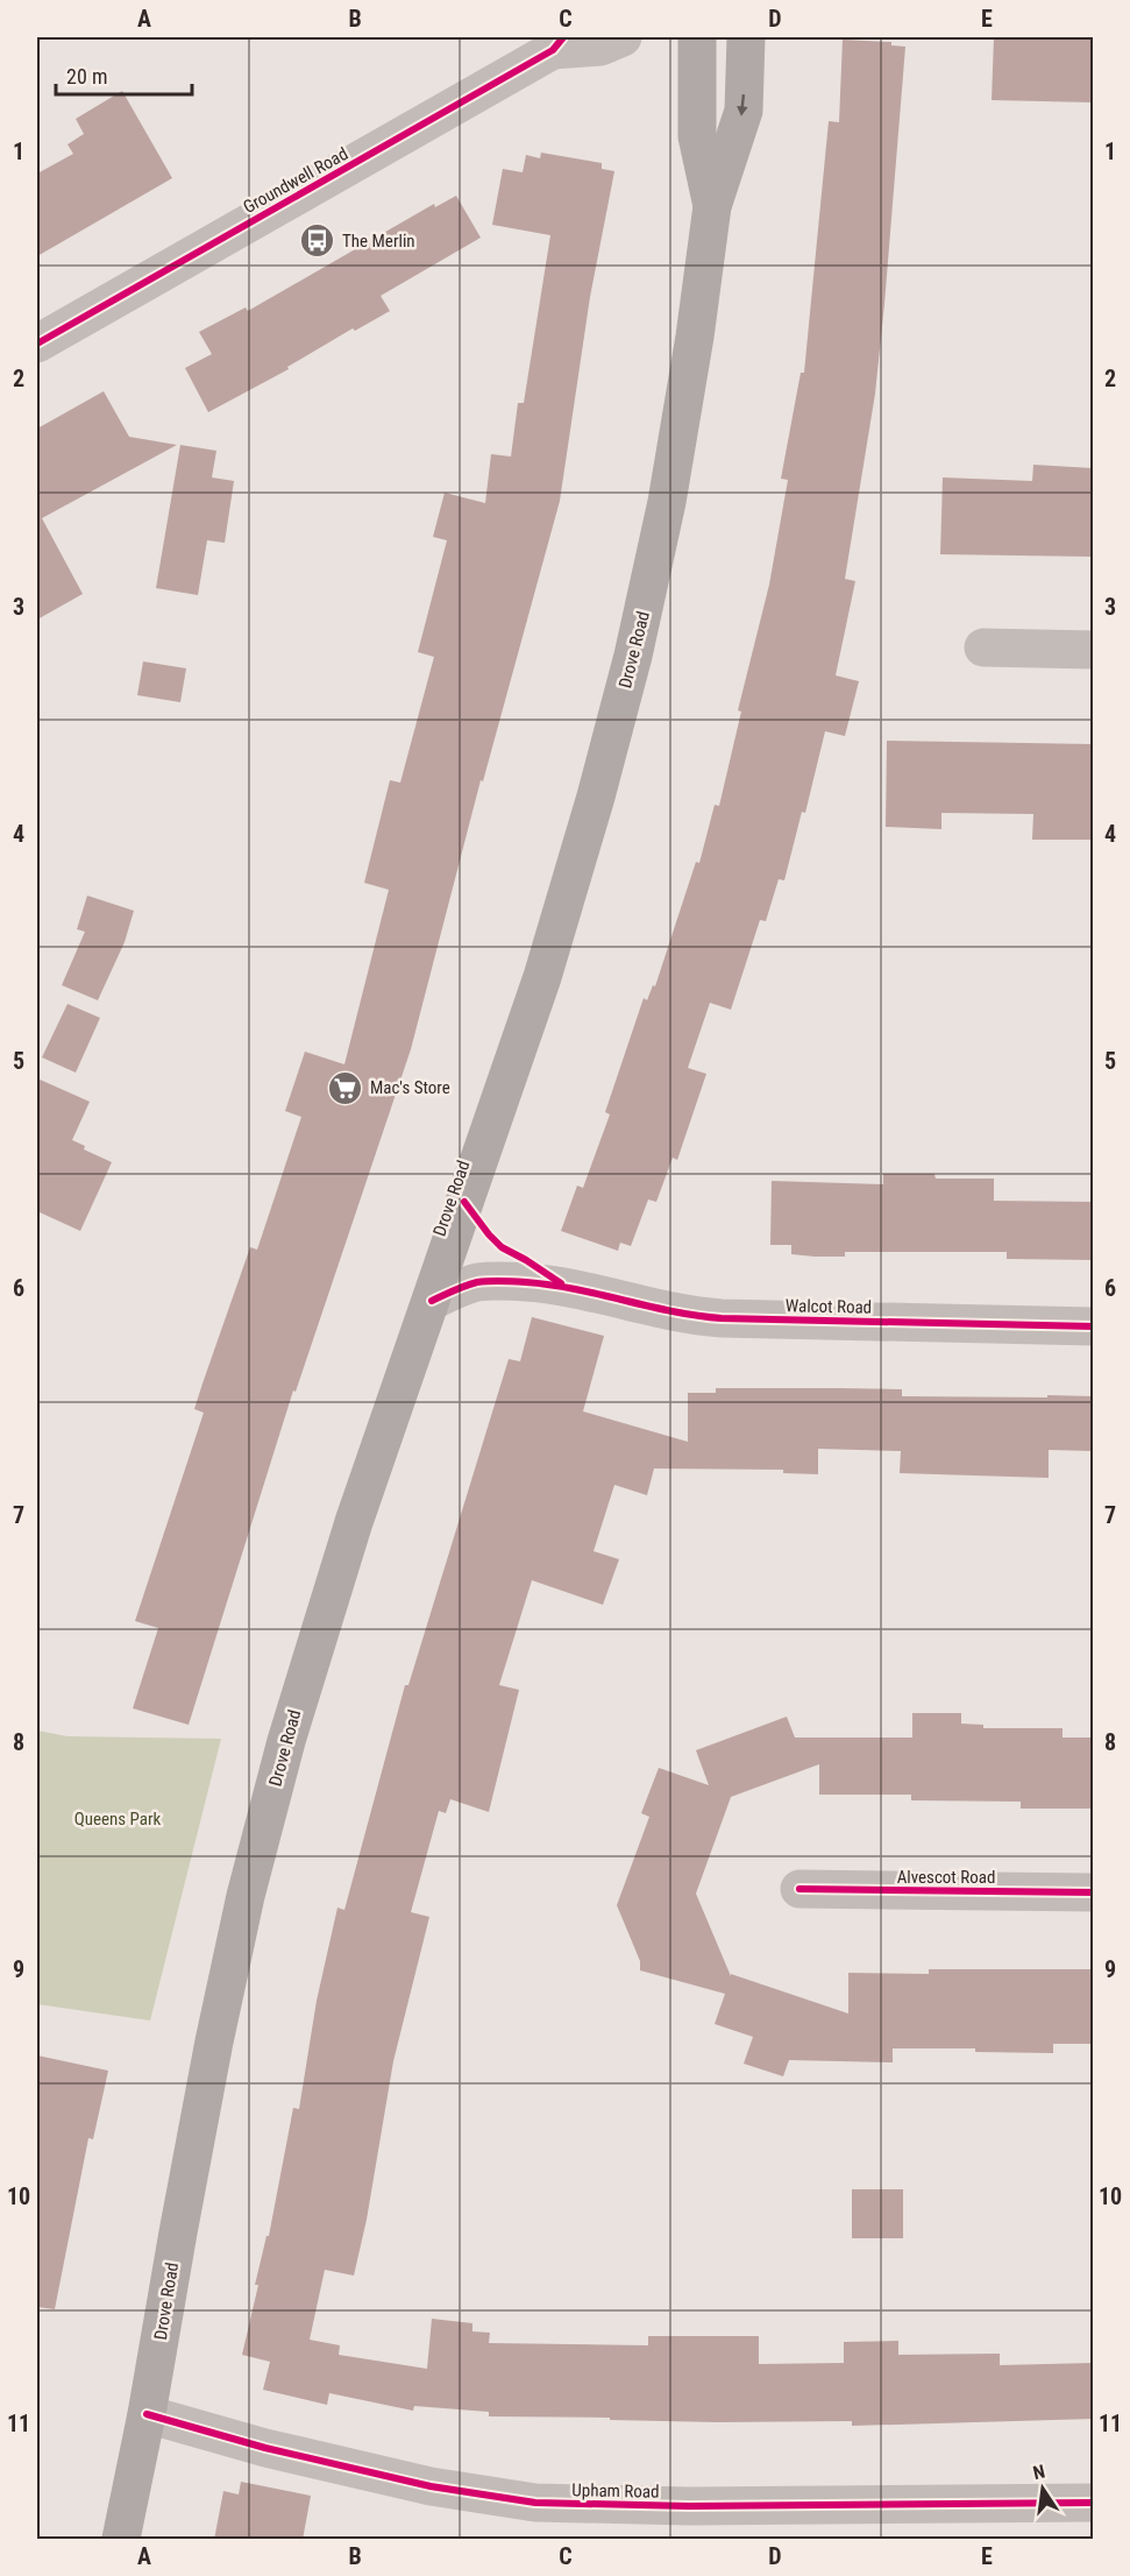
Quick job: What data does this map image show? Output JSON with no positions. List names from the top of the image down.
{
  "streets": {
    "main road": ["Drove Road"],
    "street": [
      "Groundwell Road",
      "Walcot Road",
      "Alvescot Road",
      "Upham Road"
    ]
  },
  "crossings": [
    ["Drove Road", "Walcot Road"],
    ["Drove Road", "Upham Road"]
  ],
  "parks": ["Queens Park"],
  "places": {
    "bus stop": ["The Merlin"],
    "supermarket": ["Mac's Store"]
  },
  "scale_bar": "20 m",
  "north": "top",
  "grid": {
    "columns": [
      "A",
      "B",
      "C",
      "D",
      "E"
    ],
    "rows": [
      "1",
      "2",
      "3",
      "4",
      "5",
      "6",
      "7",
      "8",
      "9",
      "10",
      "11"
    ]
  }
}
